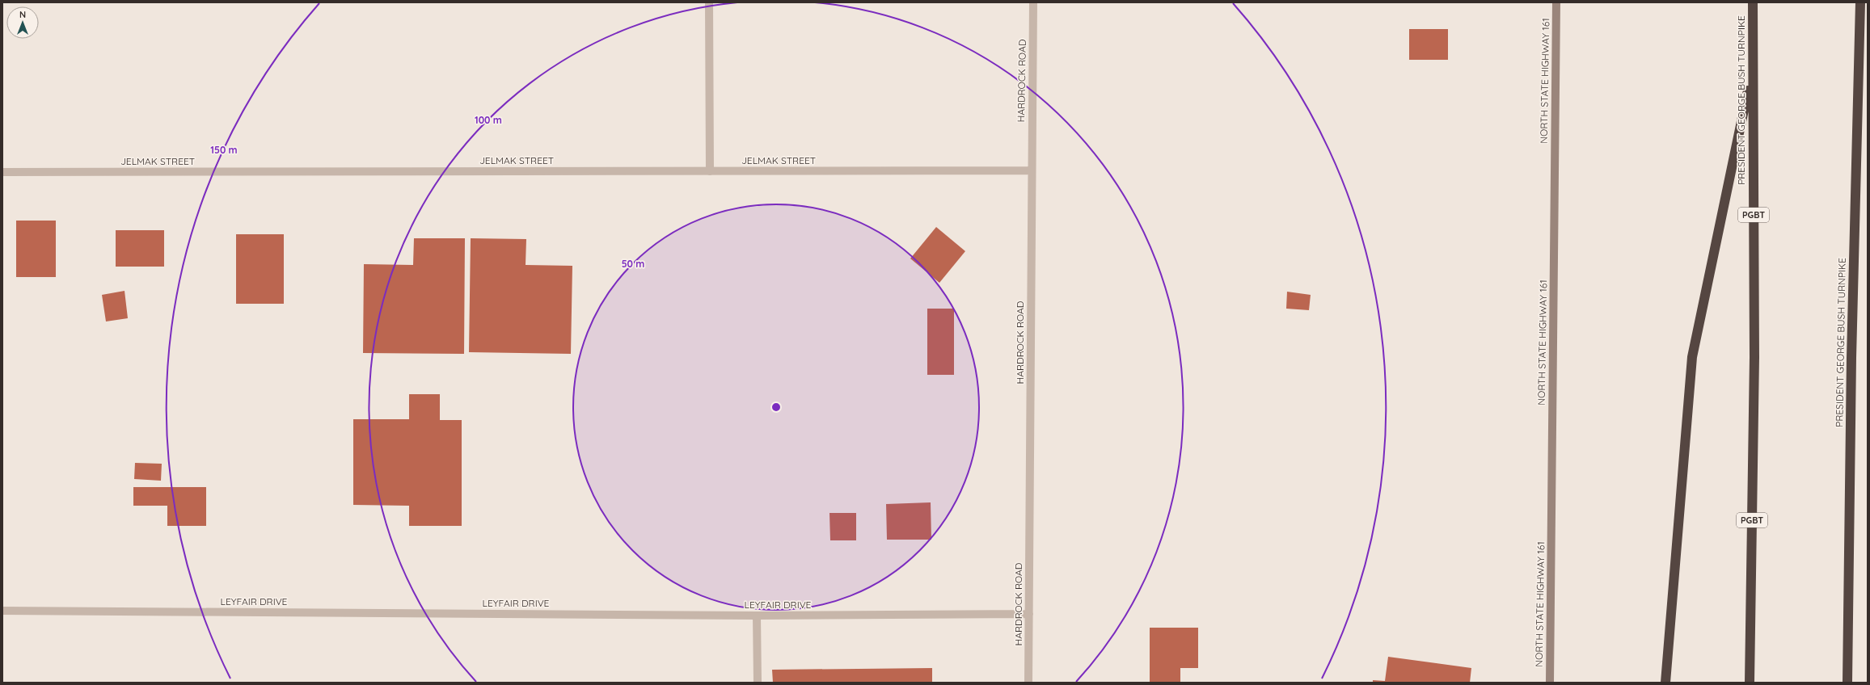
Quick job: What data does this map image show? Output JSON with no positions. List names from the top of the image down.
{
  "streets": {
    "highway": ["PRESIDENT GEORGE BUSH TURNPIKE", "PGBT"],
    "main road": ["NORTH STATE HIGHWAY 161"],
    "street": ["HARDROCK ROAD", "JELMAK STREET", "LEYFAIR DRIVE"]
  },
  "crossings": [
    ["HARDROCK ROAD", "JELMAK STREET"],
    ["HARDROCK ROAD", "LEYFAIR DRIVE"]
  ],
  "north": "top",
  "rings": ["100 m", "150 m", "50 m"]
}
